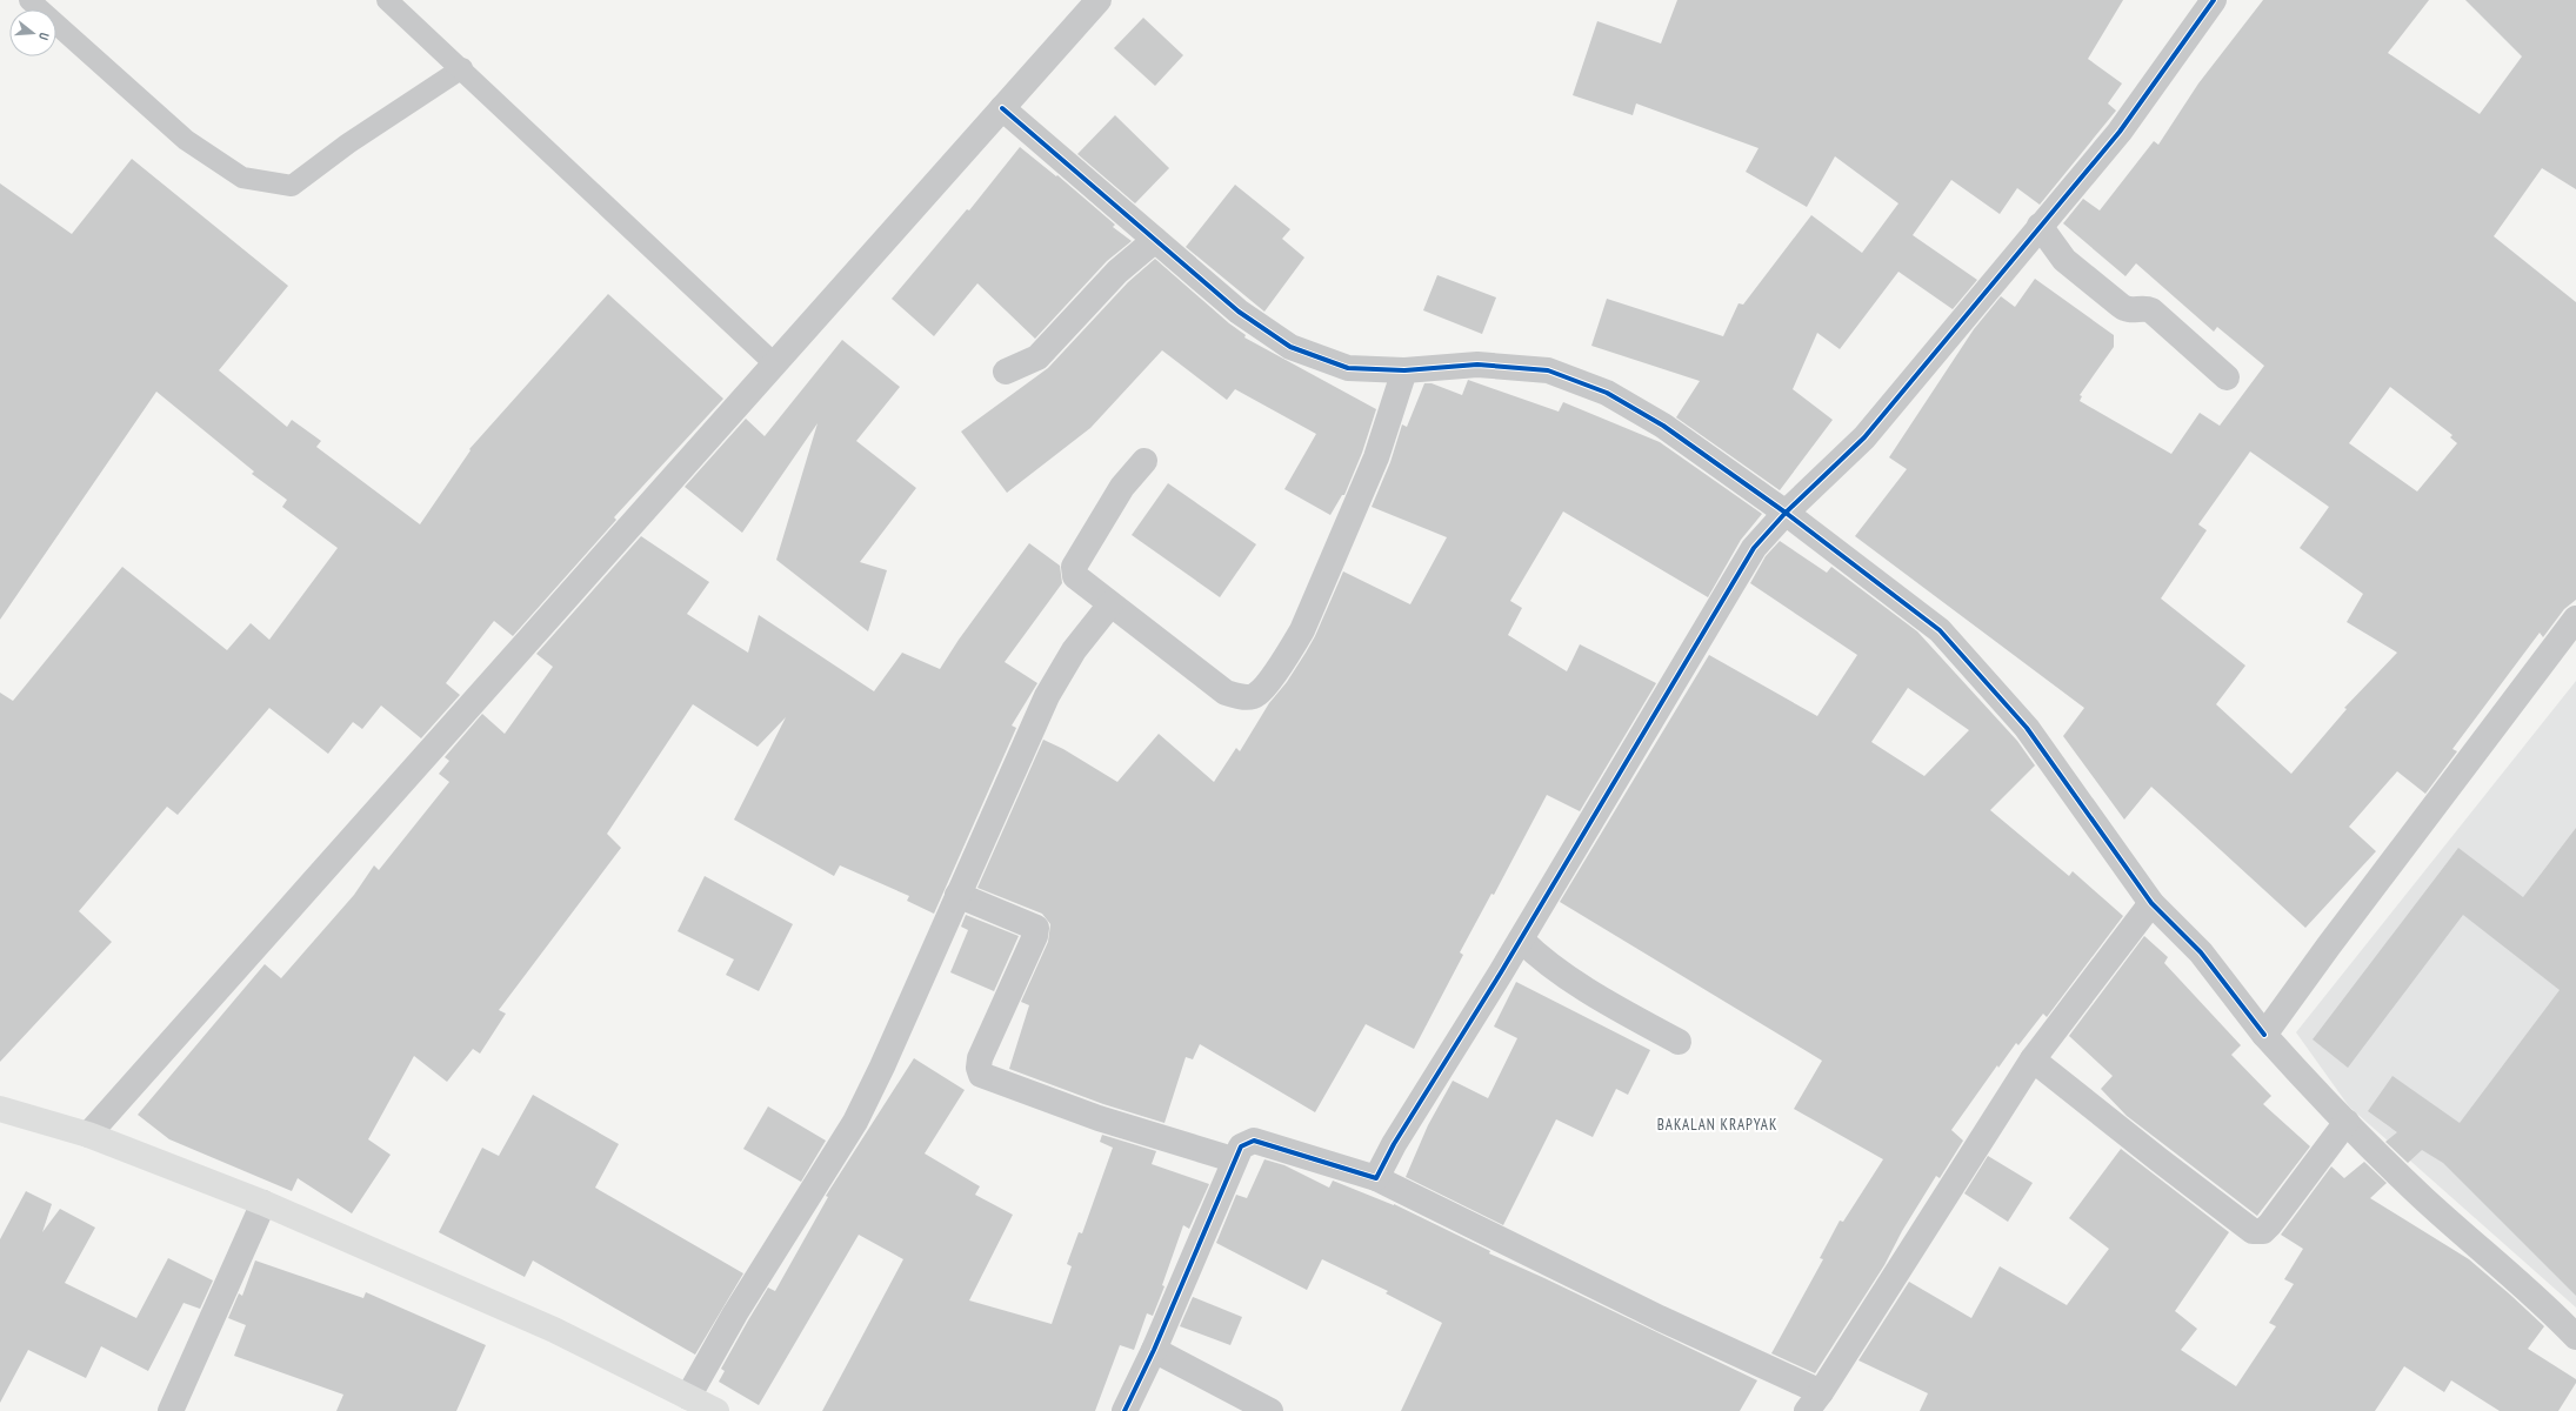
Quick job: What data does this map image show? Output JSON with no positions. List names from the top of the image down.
{
  "districts": ["BAKALAN KRAPYAK"],
  "north": "right"
}
